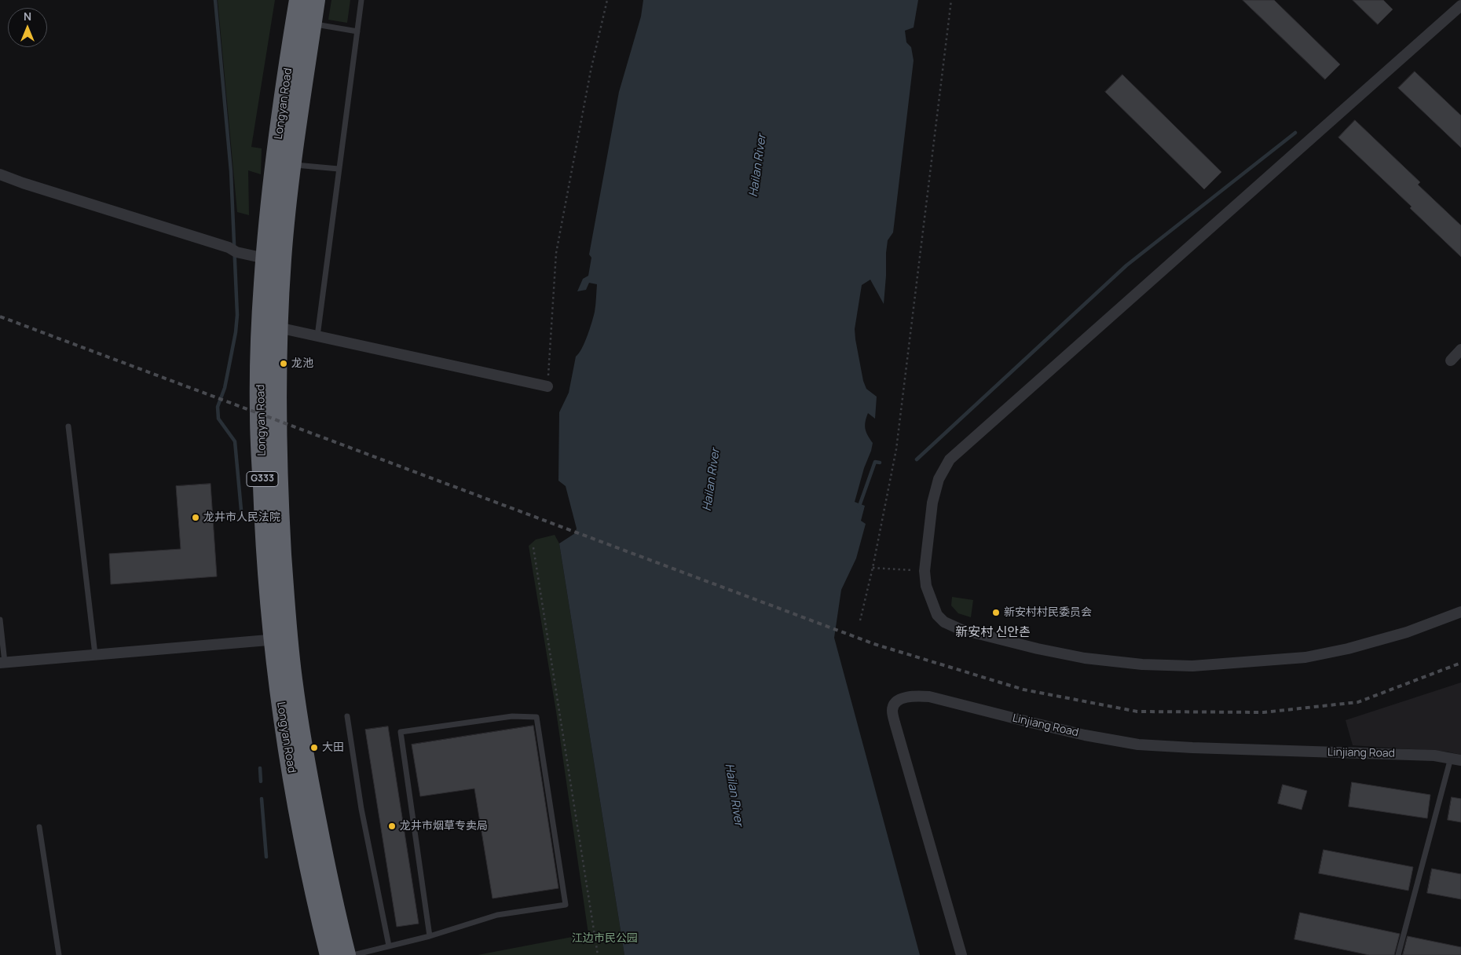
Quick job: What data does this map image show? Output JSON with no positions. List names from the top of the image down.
{
  "streets": {
    "highway": ["Longyan Road", "G333"],
    "street": ["Linjiang Road"]
  },
  "districts": ["新安村 신안촌"],
  "water": ["Hailan River"],
  "parks": ["江边市民公园"],
  "places": [
    "龙池",
    "龙井市人民法院",
    "新安村村民委员会",
    "大田",
    "龙井市烟草专卖局"
  ],
  "north": "top"
}
